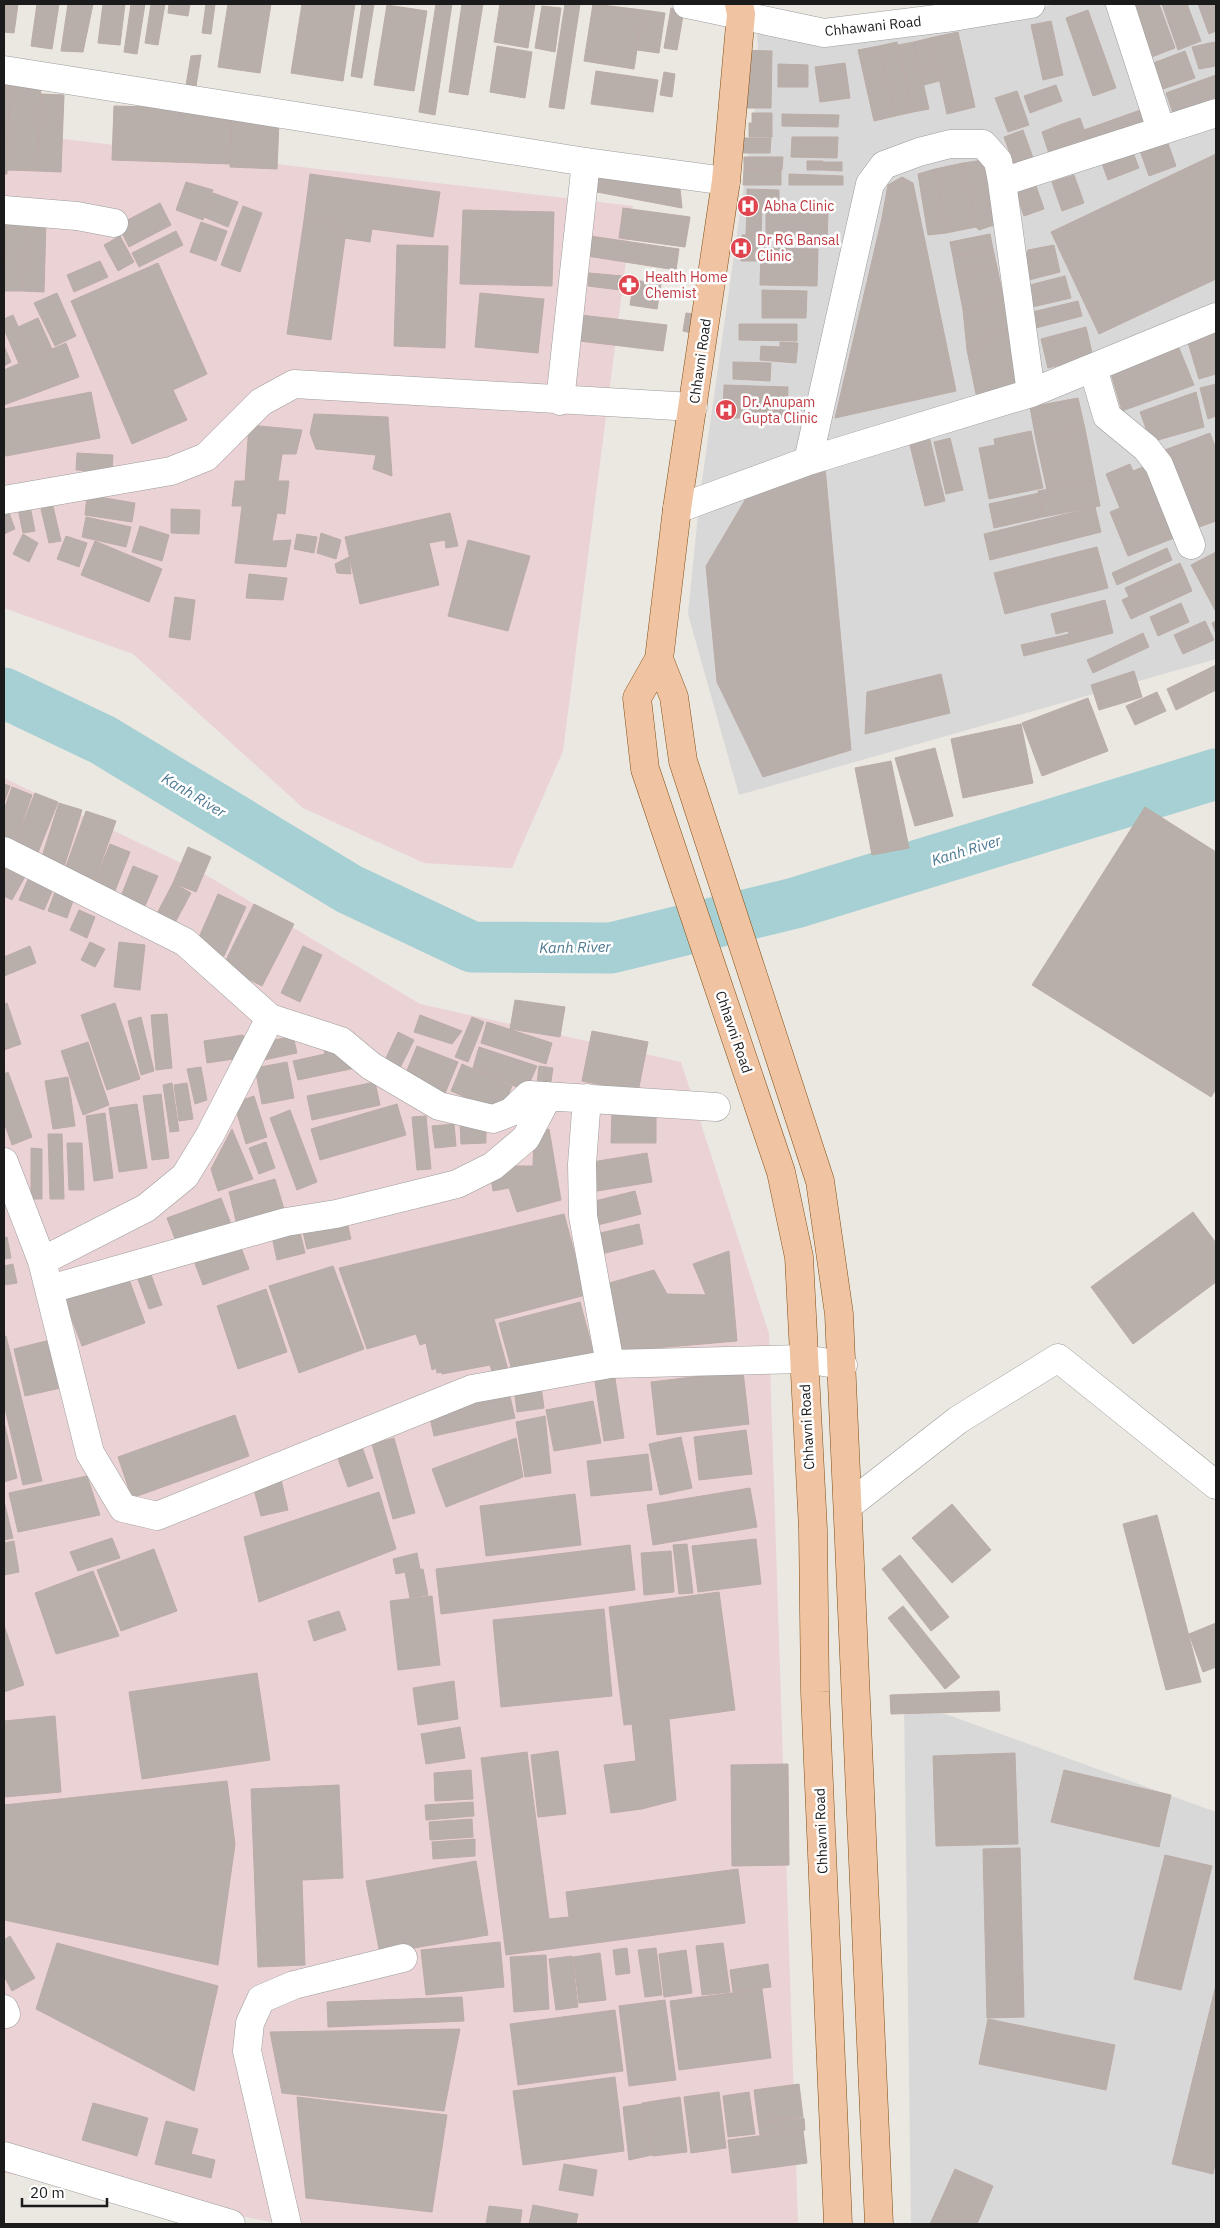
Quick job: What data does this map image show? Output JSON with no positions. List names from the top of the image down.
{
  "streets": {
    "main road": ["Chhavni Road"],
    "street": ["Chhawani Road"]
  },
  "crossings": [
    ["Chhawani Road", "Chhavni Road"]
  ],
  "water": ["Kanh River"],
  "places": {
    "hospital": ["Abha Clinic", "Dr RG Bansal Clinic", "Dr. Anupam Gupta Clinic"],
    "pharmacy": ["Health Home Chemist"]
  },
  "scale_bar": "20 m"
}
